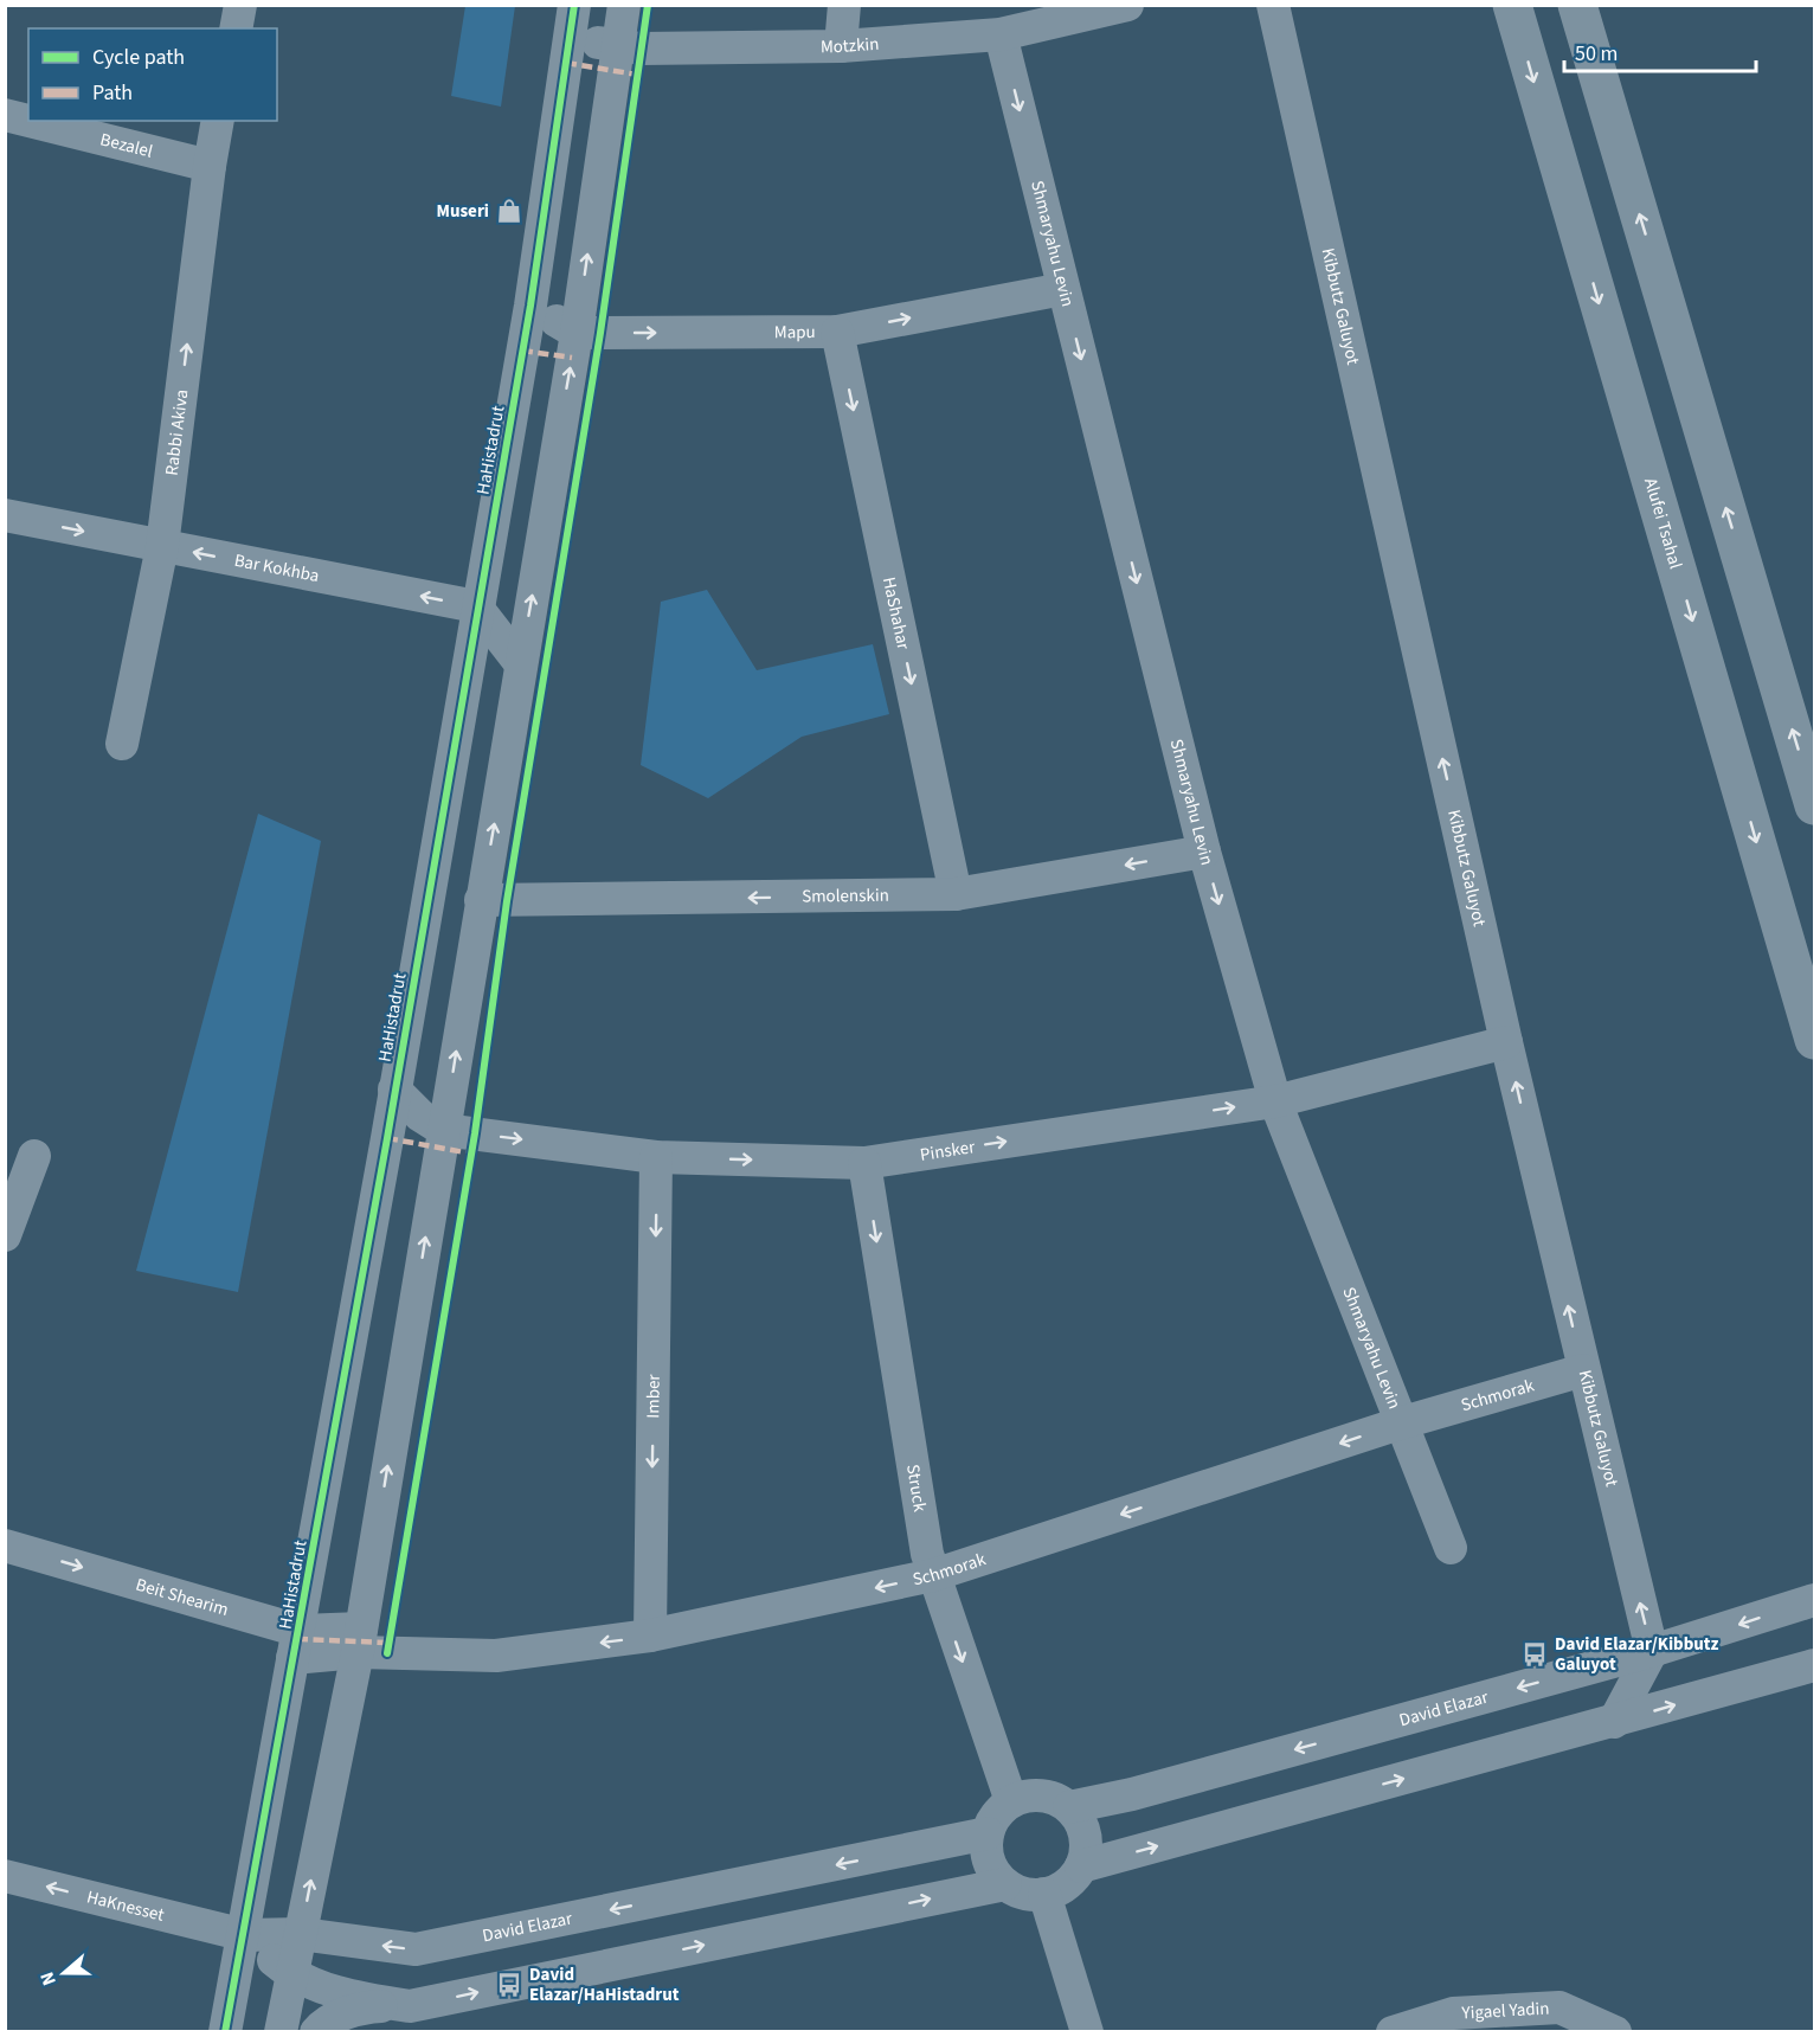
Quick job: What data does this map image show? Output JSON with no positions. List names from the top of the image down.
{
  "streets": {
    "main road": ["Alufei Tsahal"],
    "street": [
      "Motzkin",
      "Bezalel",
      "Shmaryahu Levin",
      "Kibbutz Galuyot",
      "Mapu",
      "Rabbi Akiva",
      "HaHistadrut",
      "Bar Kokhba",
      "HaShahar",
      "Smolenskin",
      "Pinsker",
      "Schmorak",
      "Imber",
      "Struck",
      "Beit Shearim",
      "David Elazar",
      "HaKnesset",
      "Yigael Yadin"
    ]
  },
  "crossings": [
    ["Motzkin", "Shmaryahu Levin"],
    ["Motzkin", "HaHistadrut"],
    ["Bezalel", "Rabbi Akiva"],
    ["Shmaryahu Levin", "Mapu"],
    ["Shmaryahu Levin", "Smolenskin"],
    ["Shmaryahu Levin", "Pinsker"],
    ["Shmaryahu Levin", "Schmorak"],
    ["Kibbutz Galuyot", "Pinsker"],
    ["Kibbutz Galuyot", "Schmorak"],
    ["Kibbutz Galuyot", "David Elazar"],
    ["Mapu", "HaShahar"],
    ["Rabbi Akiva", "Bar Kokhba"],
    ["HaHistadrut", "Bar Kokhba"],
    ["HaHistadrut", "Pinsker"],
    ["HaHistadrut", "Schmorak"],
    ["HaHistadrut", "Beit Shearim"],
    ["HaHistadrut", "David Elazar"],
    ["HaHistadrut", "HaKnesset"],
    ["HaShahar", "Smolenskin"],
    ["Pinsker", "Imber"],
    ["Pinsker", "Struck"],
    ["Schmorak", "Imber"],
    ["Schmorak", "Struck"],
    ["Schmorak", "Beit Shearim"],
    ["Struck", "David Elazar"],
    ["David Elazar", "HaKnesset"]
  ],
  "one_way": [
    "Shmaryahu Levin",
    "Kibbutz Galuyot",
    "Mapu",
    "Rabbi Akiva",
    "HaShahar",
    "Smolenskin",
    "Pinsker",
    "Schmorak",
    "Struck",
    "Beit Shearim",
    "HaKnesset"
  ],
  "places": {
    "shop": ["Museri"],
    "bus stop": ["David Elazar/Kibbutz Galuyot", "David Elazar/HaHistadrut"]
  },
  "legend": ["Cycle path", "Path"],
  "scale_bar": "50 m",
  "north": "left"
}
